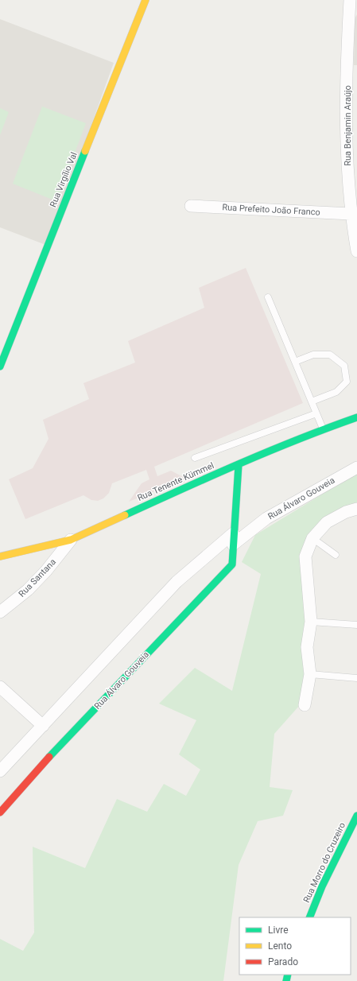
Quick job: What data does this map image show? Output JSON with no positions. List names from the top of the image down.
{
  "streets": {
    "street": [
      "Rua Benjamin Araújo",
      "Rua Virgílio Val",
      "Rua Prefeito João Franco",
      "Rua Tenente Kümmel",
      "Rua Álvaro Gouveia",
      "Rua Santana",
      "Rua Morro do Cruzeiro"
    ]
  },
  "crossings": [
    ["Rua Benjamin Araújo", "Rua Prefeito João Franco"],
    ["Rua Tenente Kümmel", "Rua Álvaro Gouveia"],
    ["Rua Tenente Kümmel", "Rua Santana"]
  ],
  "legend": ["Livre", "Lento", "Parado"]
}
